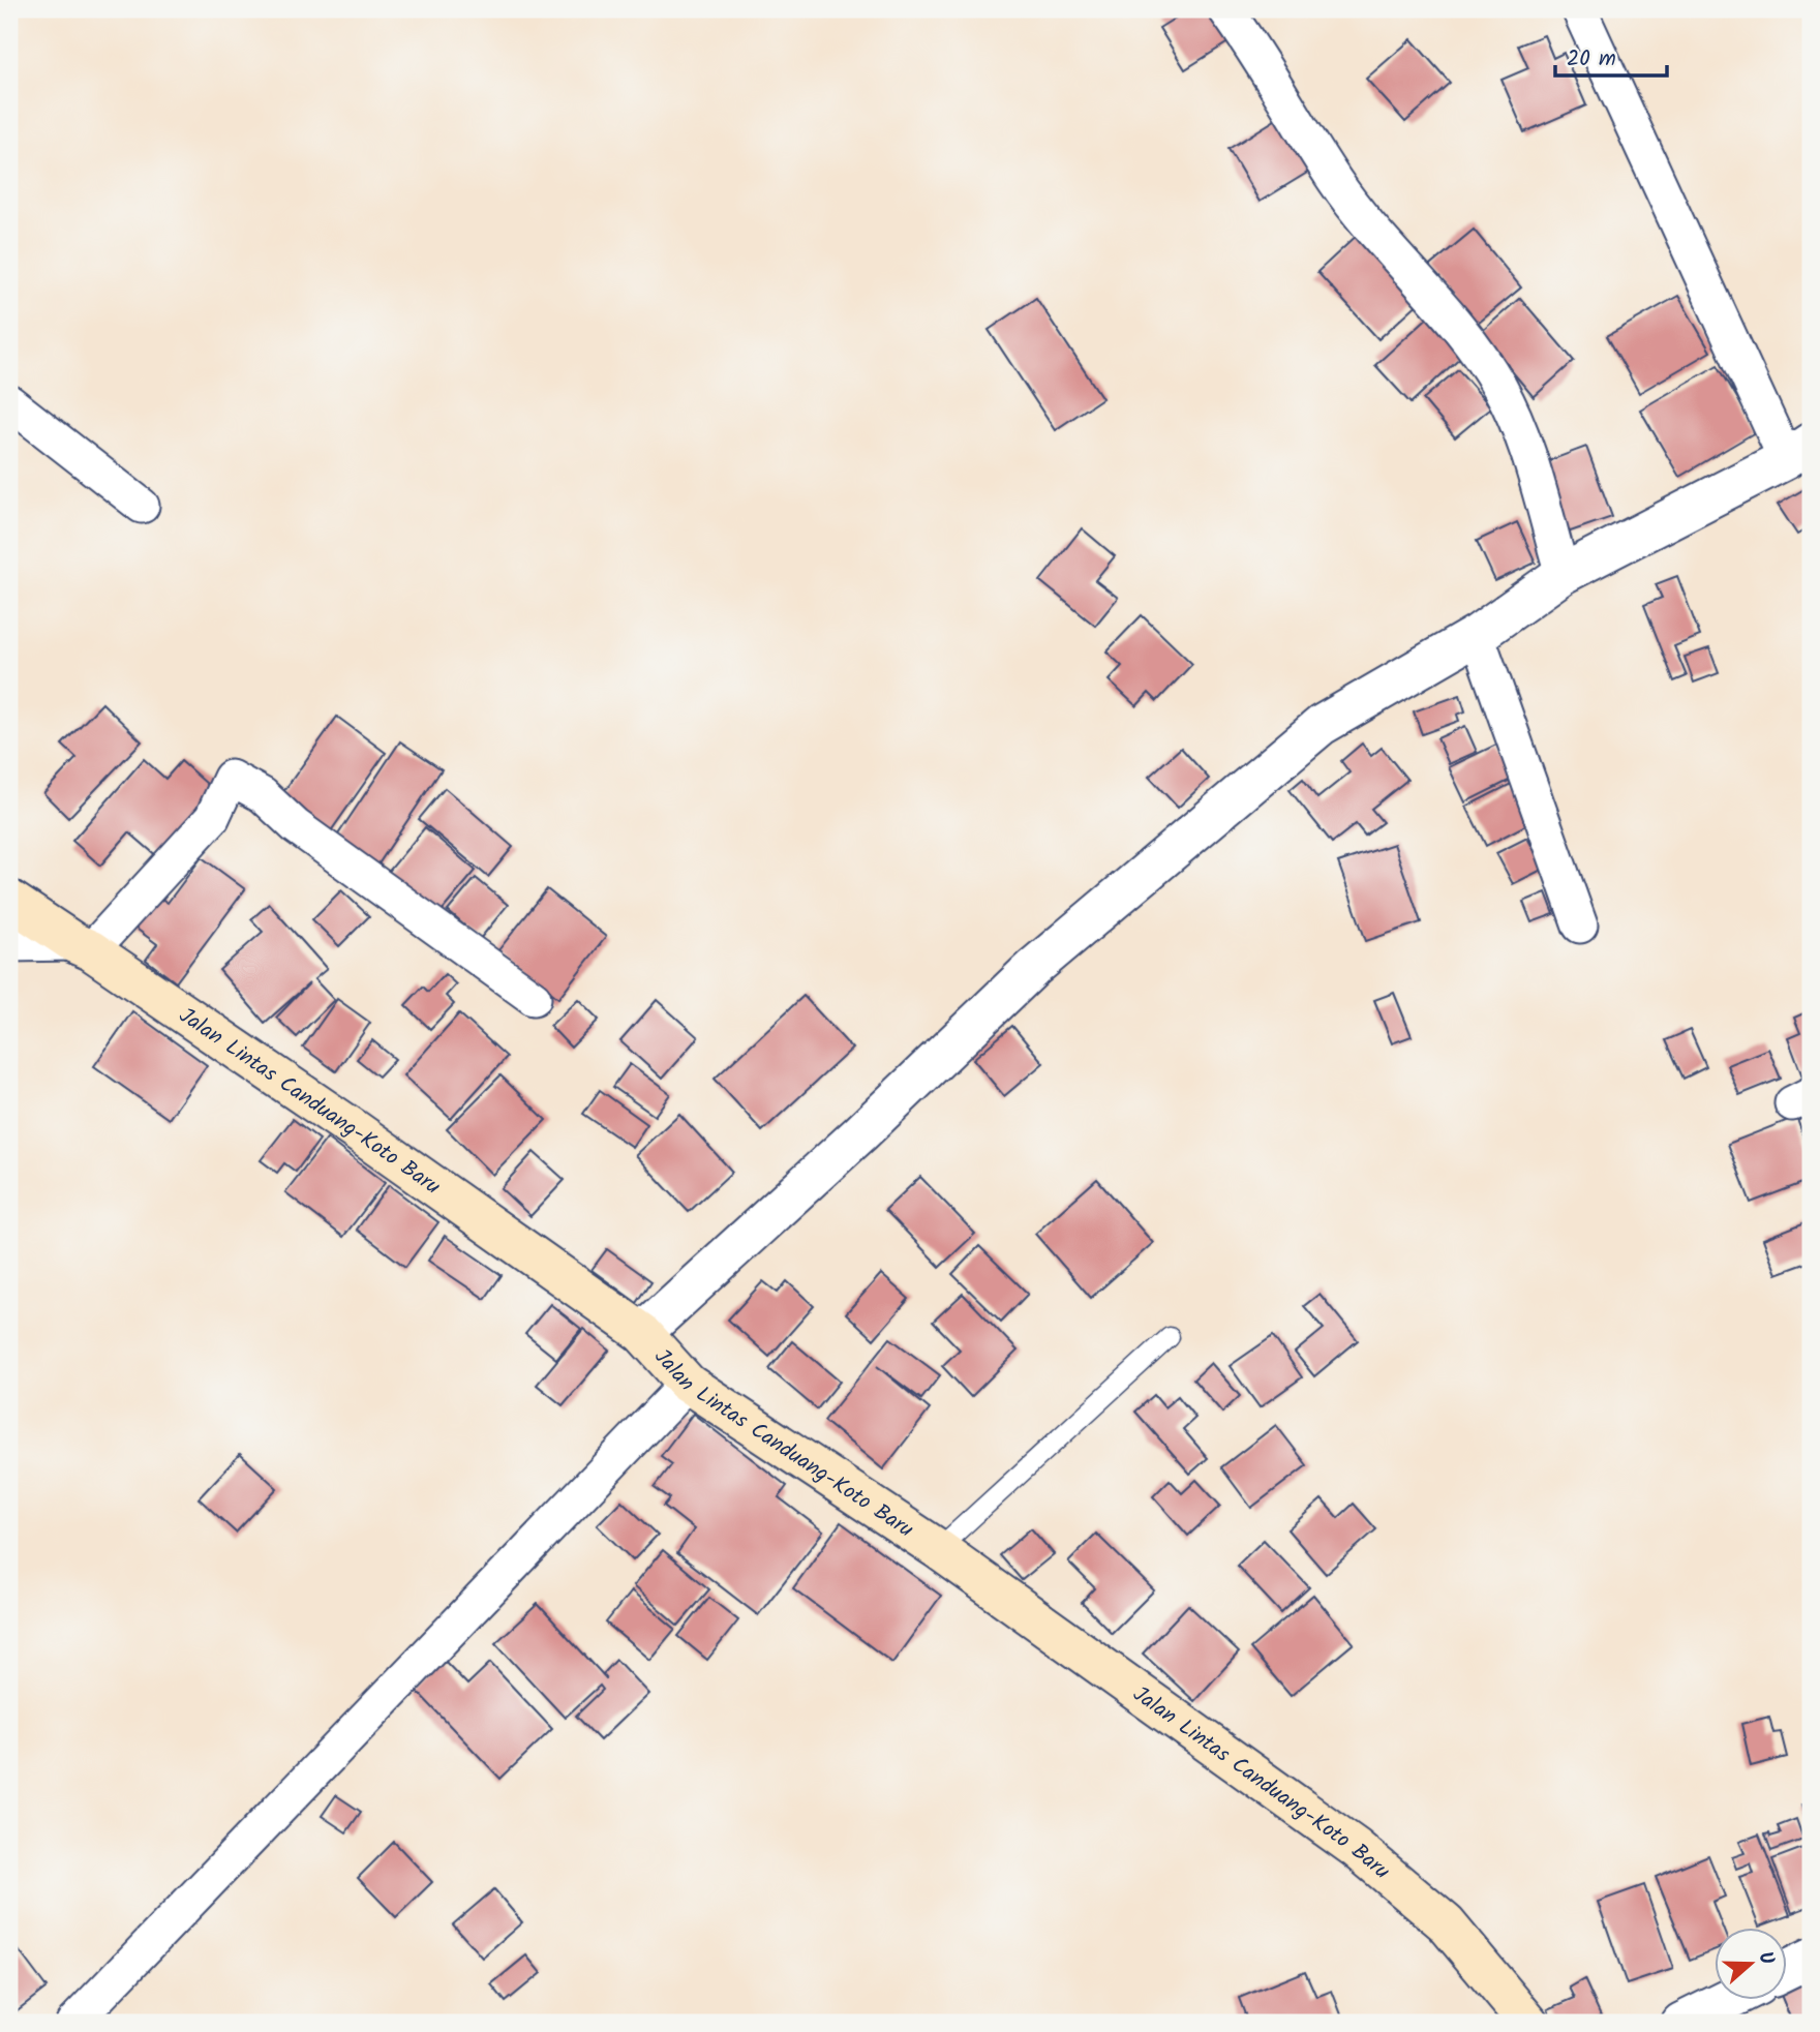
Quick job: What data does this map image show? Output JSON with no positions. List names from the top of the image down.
{
  "streets": {
    "main road": ["Jalan Lintas Canduang-Koto Baru"]
  },
  "scale_bar": "20 m",
  "north": "right"
}
